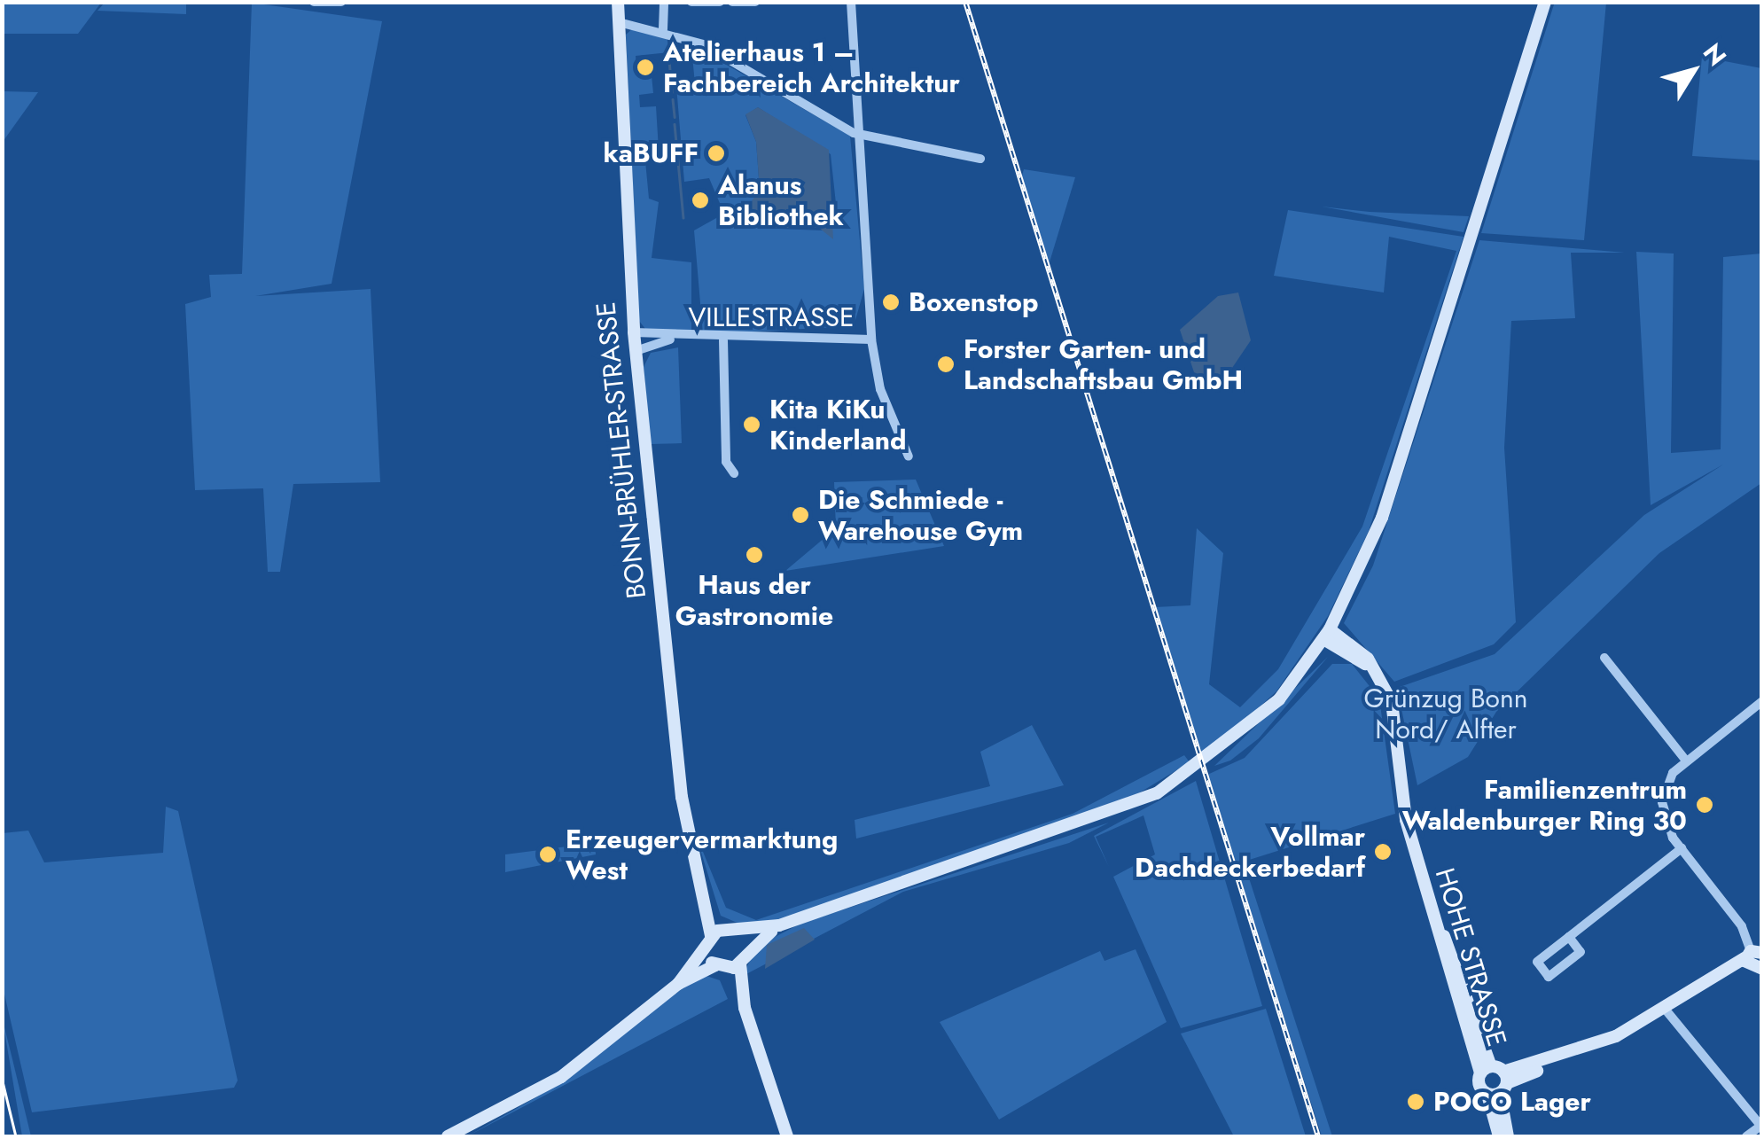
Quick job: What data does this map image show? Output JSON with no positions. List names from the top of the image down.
{
  "streets": {
    "main road": ["BONN-BRÜHLER-STRASSE", "HOHE STRASSE"],
    "street": ["VILLESTRASSE"]
  },
  "crossings": [
    ["VILLESTRASSE", "BONN-BRÜHLER-STRASSE"]
  ],
  "parks": ["Grünzug Bonn Nord/ Alfter"],
  "places": [
    "Atelierhaus 1 – Fachbereich Architektur",
    "kaBUFF",
    "Alanus Bibliothek",
    "Boxenstop",
    "Forster Garten- und Landschaftsbau GmbH",
    "Kita KiKu Kinderland",
    "Die Schmiede - Warehouse Gym",
    "Haus der Gastronomie",
    "Familienzentrum Waldenburger Ring 30",
    "Vollmar Dachdeckerbedarf",
    "Erzeugervermarktung West",
    "POCO Lager"
  ],
  "north": "top right"
}
